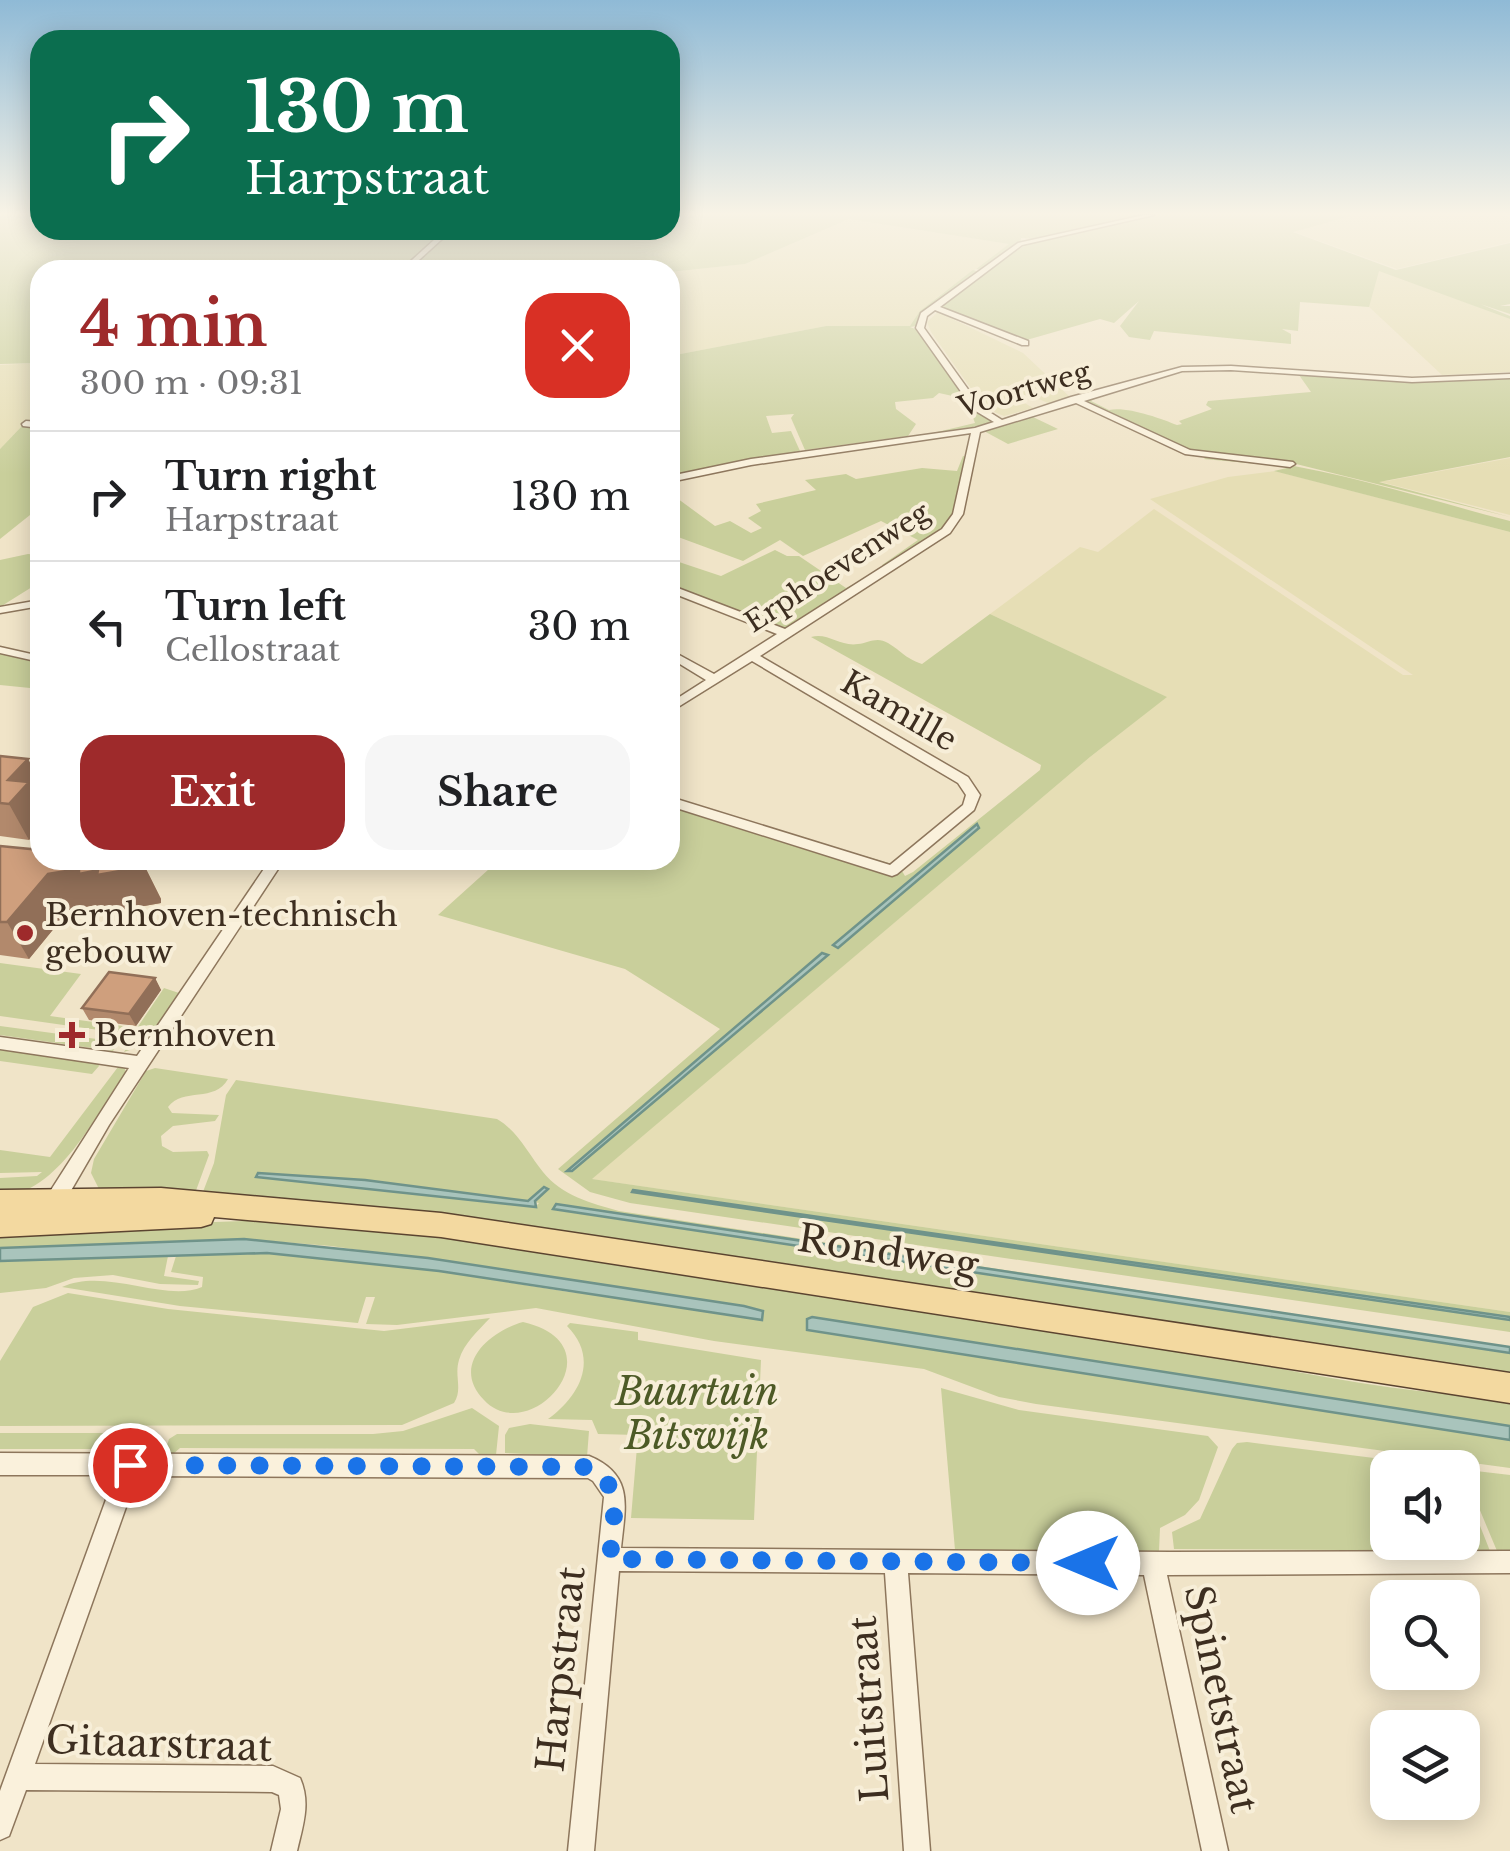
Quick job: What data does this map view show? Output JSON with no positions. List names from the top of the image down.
{
  "streets": {
    "main road": ["Rondweg"],
    "street": [
      "Voortweg",
      "Erphoevenweg",
      "Kamille",
      "Harpstraat",
      "Spinetstraat",
      "Luitstraat",
      "Gitaarstraat"
    ]
  },
  "crossings": [
    ["Voortweg", "Erphoevenweg"],
    ["Erphoevenweg", "Kamille"]
  ],
  "parks": ["Buurtuin Bitswijk"],
  "places": {
    "other": ["Bernhoven-technisch gebouw"],
    "health": ["Bernhoven"]
  },
  "page": {
    "turn": ["130 m", "Harpstraat"],
    "heading": ["4 min", "300 m · 09:31"],
    "list": [
      {
        "name": "Turn right",
        "note": "Harpstraat",
        "value": "130 m"
      },
      {
        "name": "Turn left",
        "note": "Cellostraat",
        "value": "30 m"
      }
    ],
    "buttons": ["Exit", "Share"]
  }
}
